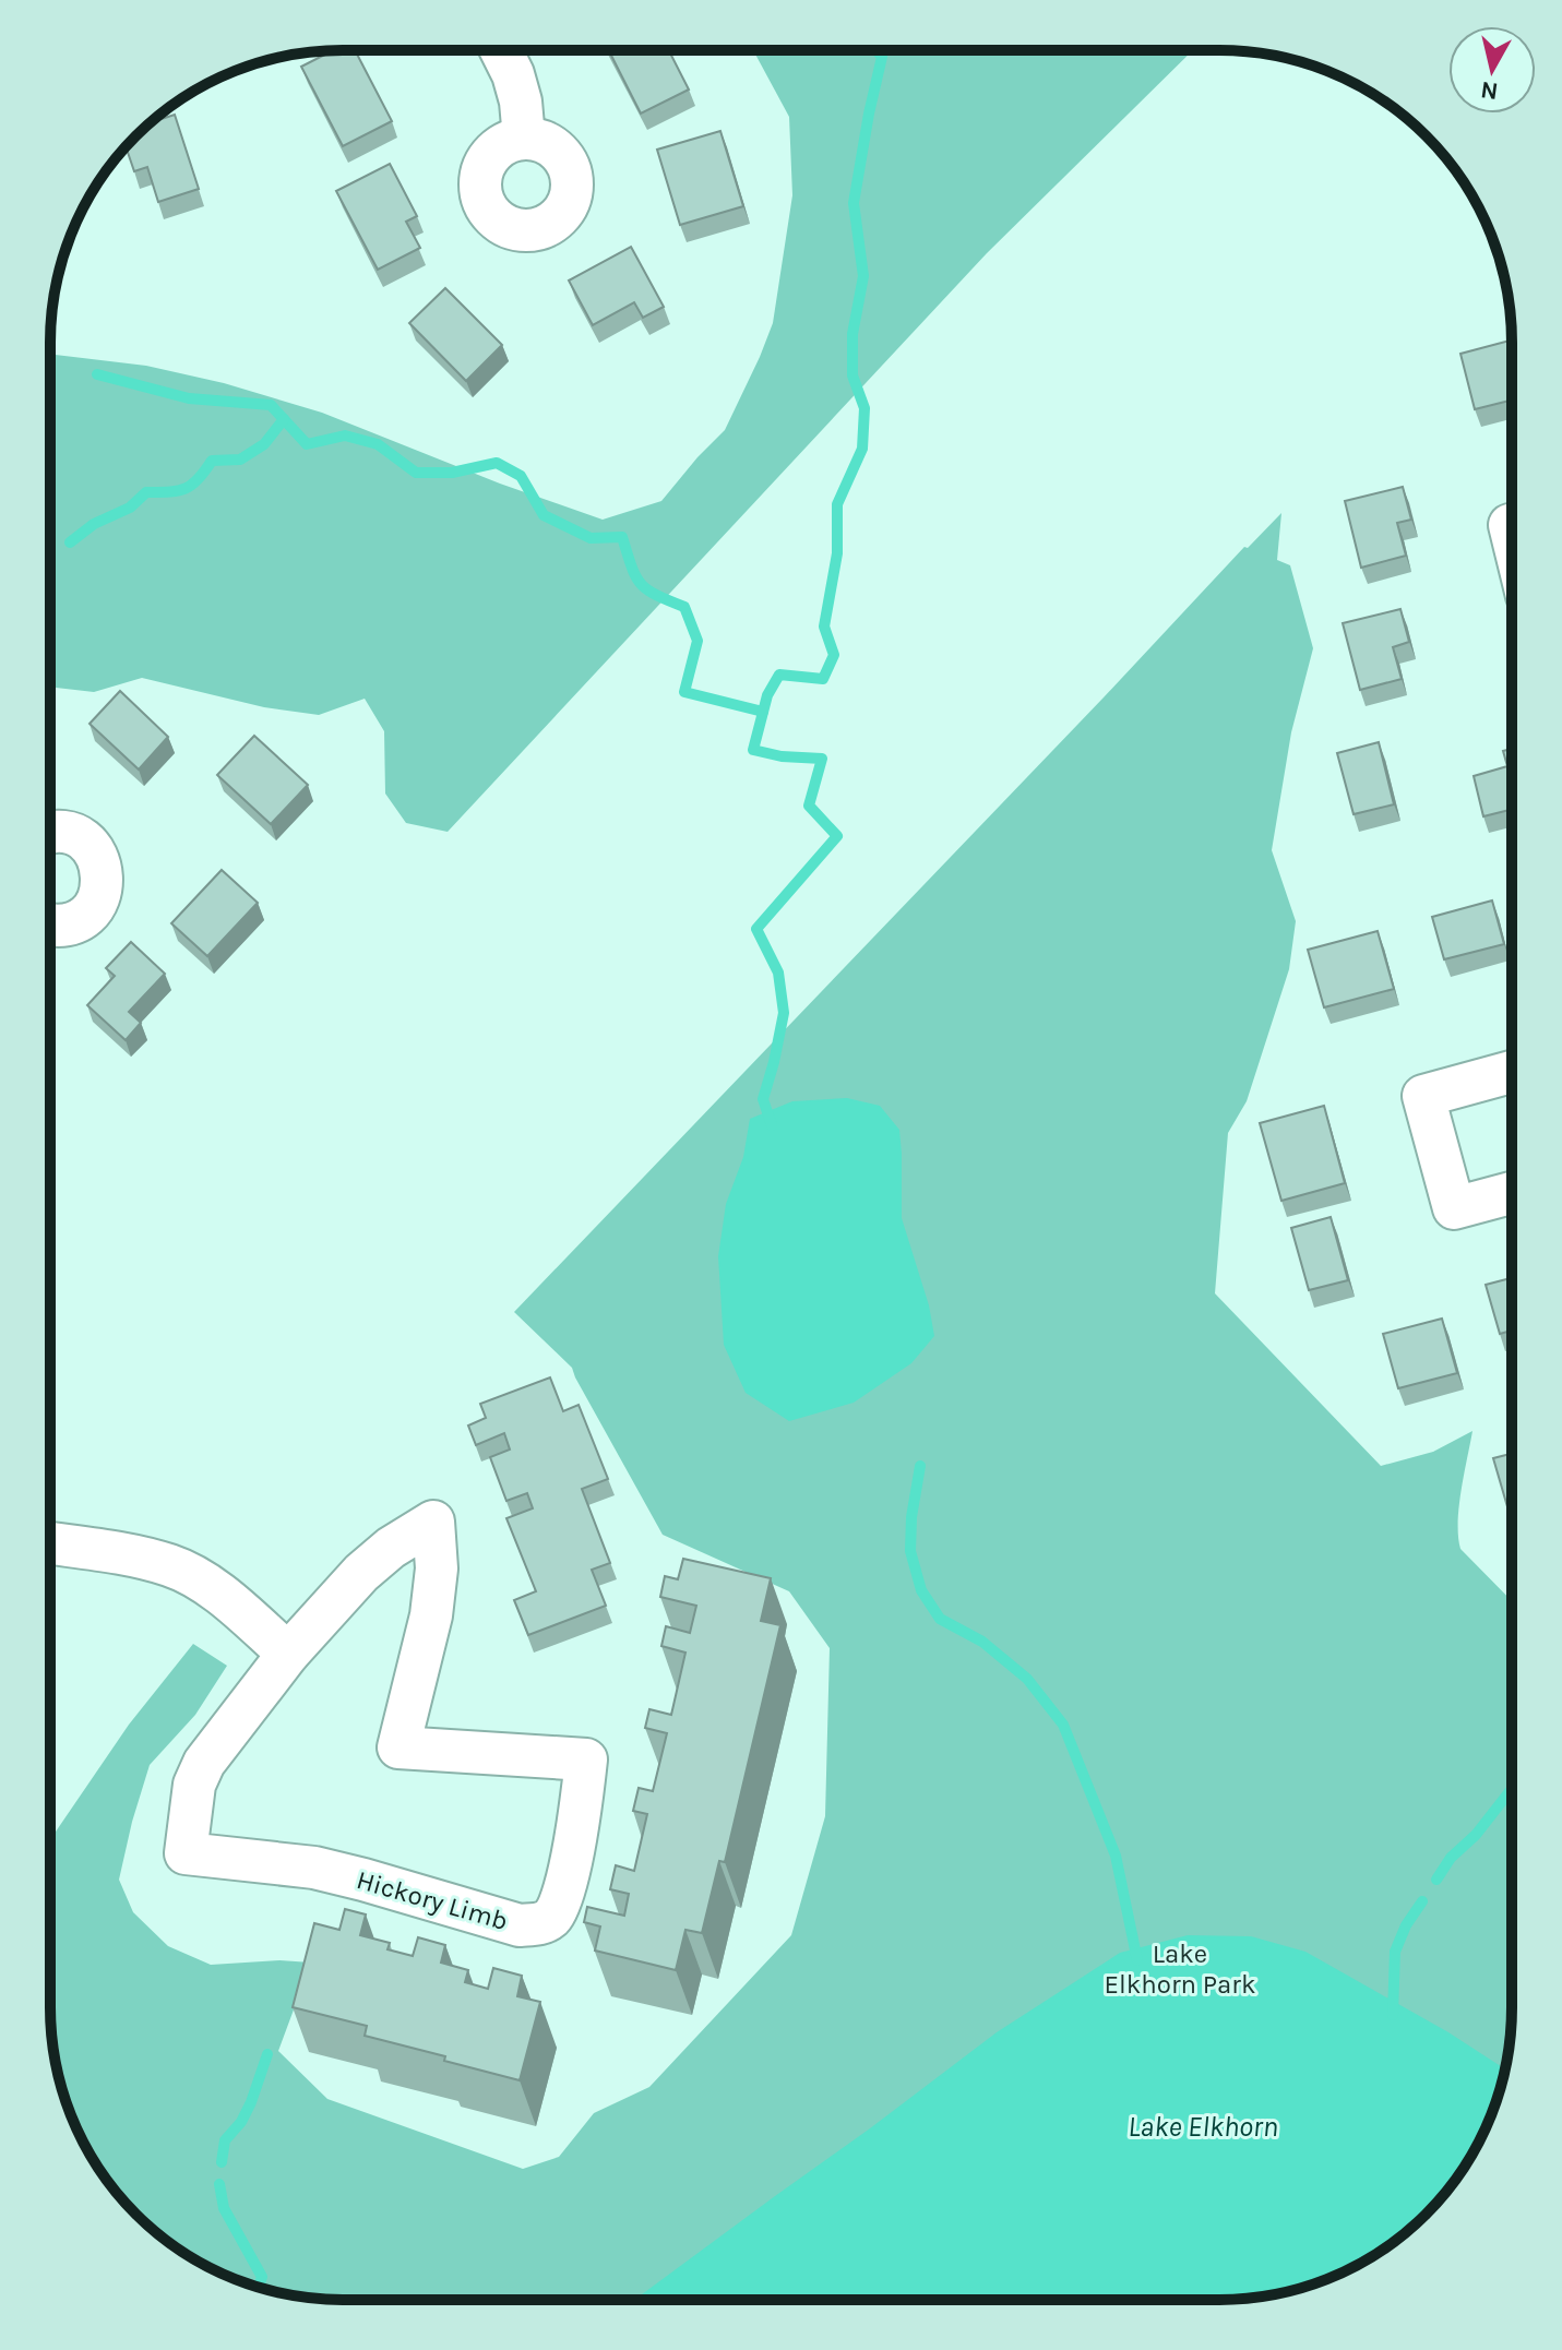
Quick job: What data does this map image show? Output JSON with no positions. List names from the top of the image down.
{
  "streets": {
    "street": ["Hickory Limb"]
  },
  "water": ["Lake Elkhorn"],
  "parks": ["Lake Elkhorn Park"],
  "north": "bottom"
}
